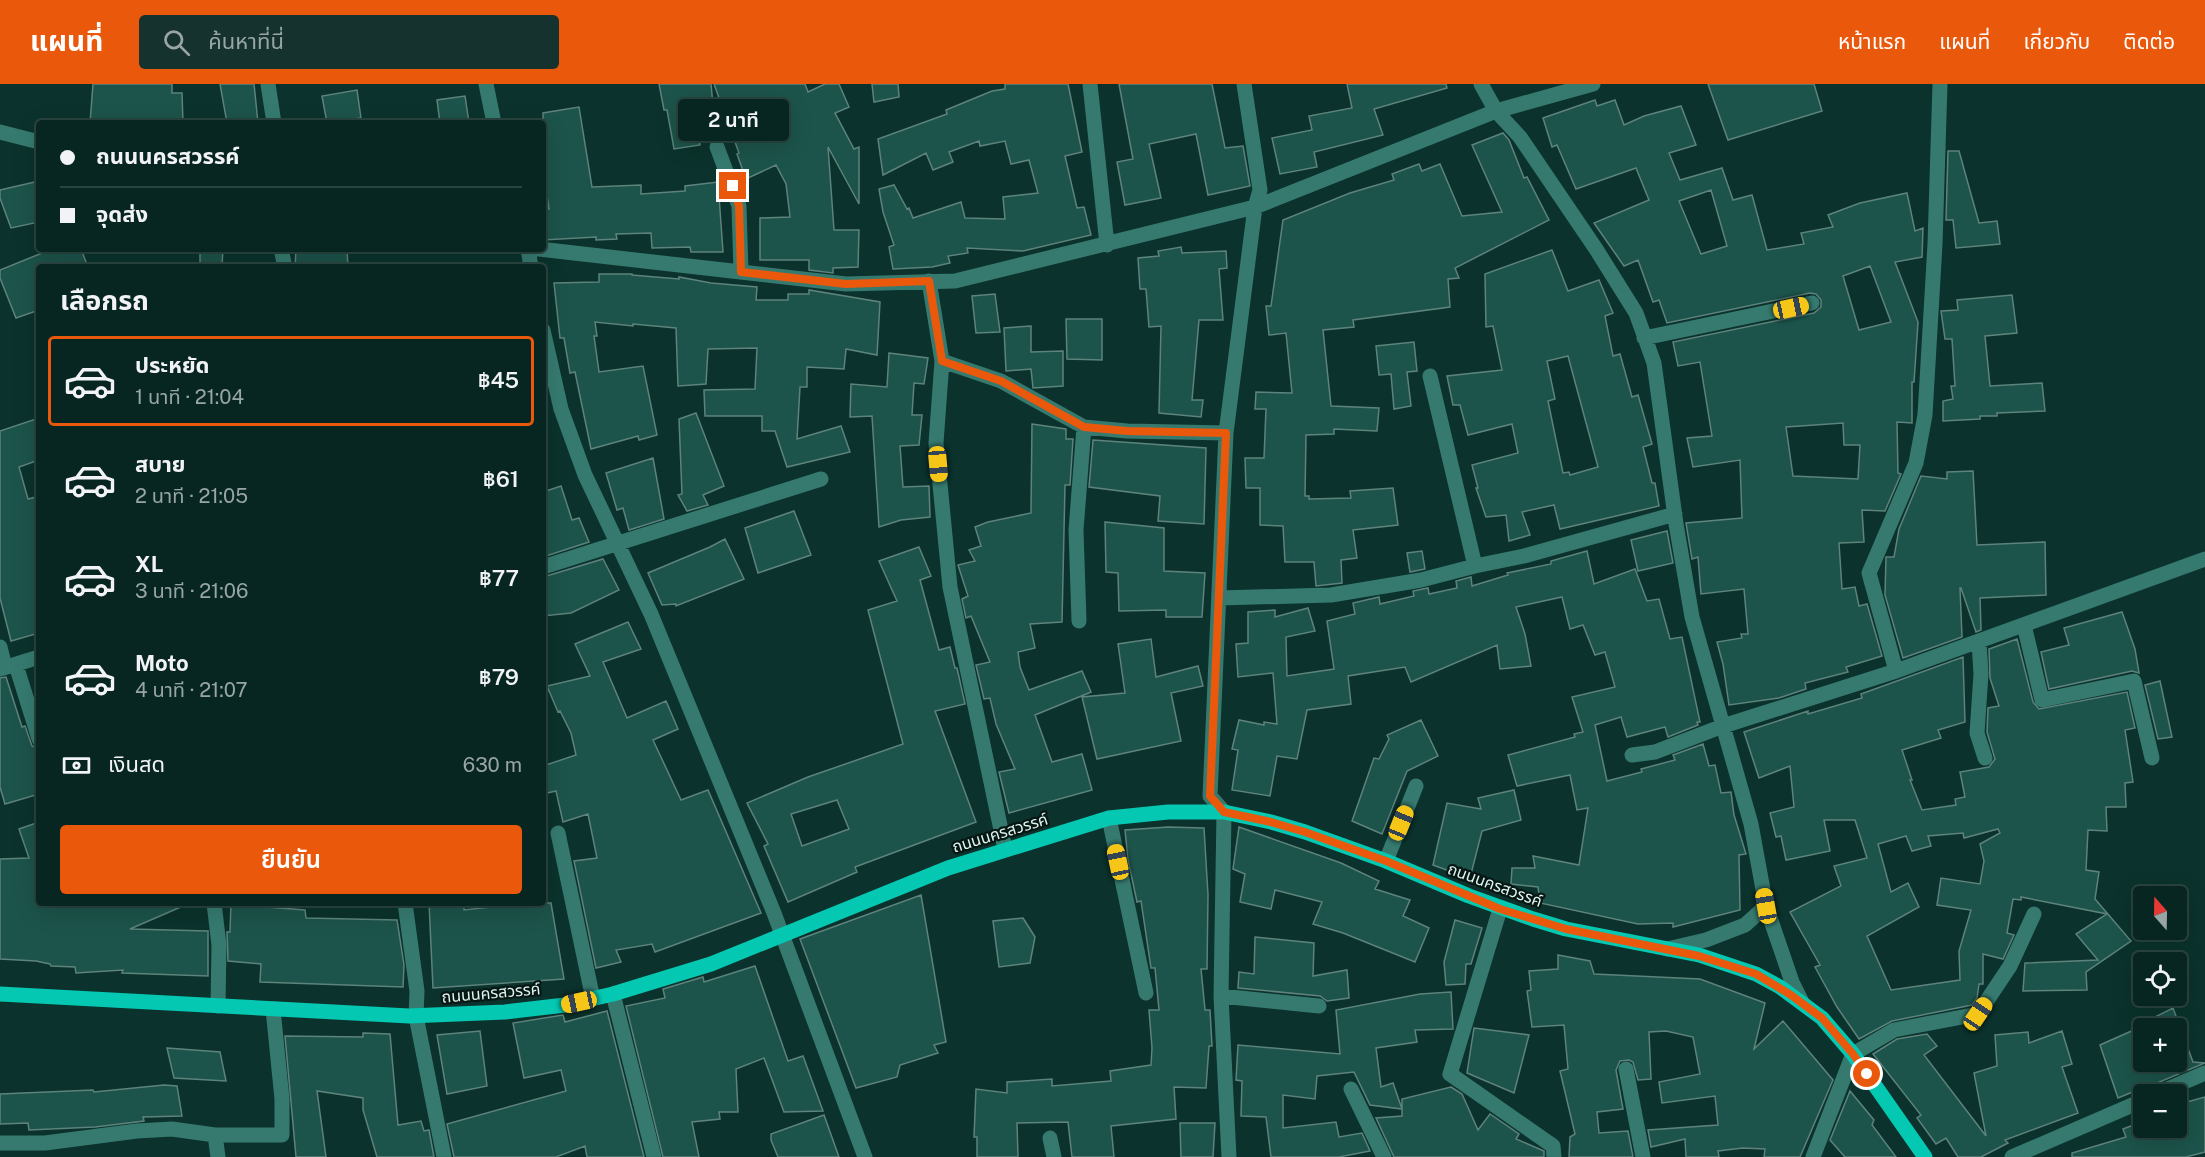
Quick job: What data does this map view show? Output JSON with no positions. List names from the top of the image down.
{
  "streets": {
    "main road": ["ถนนนครสวรรค์"]
  },
  "north": "top",
  "page": {
    "header": "แผนที่",
    "search": "ค้นหาที่นี่",
    "nav": [
      "หน้าแรก",
      "แผนที่",
      "เกี่ยวกับ",
      "ติดต่อ"
    ],
    "bubble": "2 นาที",
    "banner": ["ถนนนครสวรรค์", "จุดส่ง"],
    "heading": "เลือกรถ",
    "list": [
      {
        "name": "ประหยัด",
        "note": "1 นาที · 21:04",
        "value": "฿45"
      },
      {
        "name": "สบาย",
        "note": "2 นาที · 21:05",
        "value": "฿61"
      },
      {
        "name": "XL",
        "note": "3 นาที · 21:06",
        "value": "฿77"
      },
      {
        "name": "Moto",
        "note": "4 นาที · 21:07",
        "value": "฿79"
      }
    ],
    "pay": ["เงินสด", "630 m"],
    "buttons": "ยืนยัน",
    "map_buttons": ["+", "−"]
  }
}
